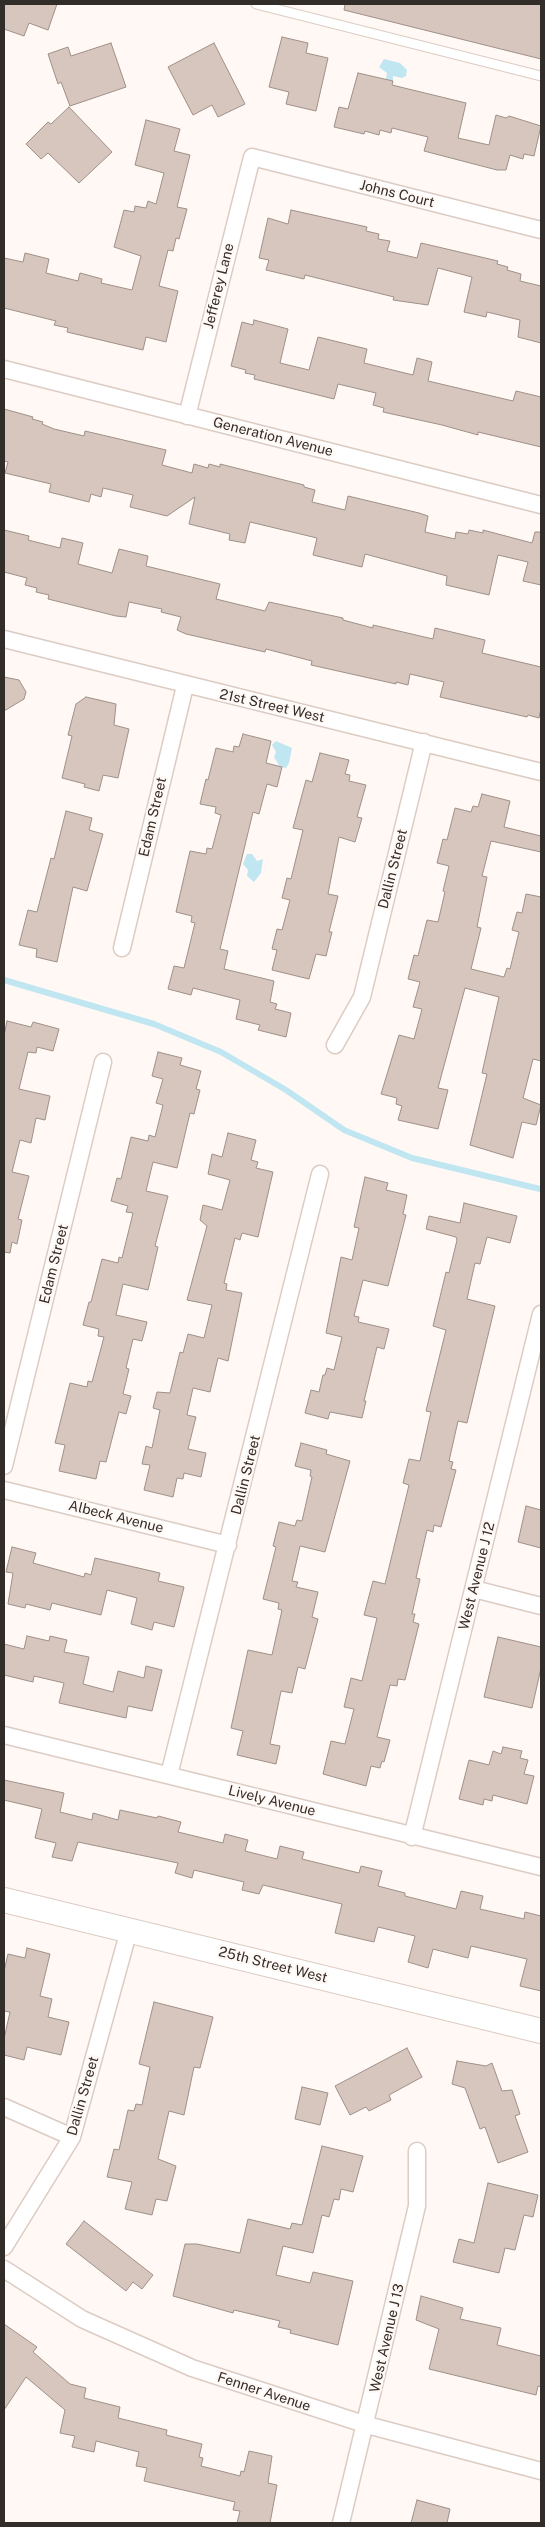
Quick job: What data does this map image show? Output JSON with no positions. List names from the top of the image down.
{
  "streets": {
    "street": [
      "Johns Court",
      "Jefferey Lane",
      "Generation Avenue",
      "21st Street West",
      "Edam Street",
      "Dallin Street",
      "Albeck Avenue",
      "West Avenue J 12",
      "Lively Avenue",
      "25th Street West",
      "West Avenue J 13",
      "Fenner Avenue"
    ]
  },
  "crossings": [
    ["Johns Court", "Jefferey Lane"],
    ["Jefferey Lane", "Generation Avenue"],
    ["21st Street West", "Edam Street"],
    ["21st Street West", "Dallin Street"],
    ["Dallin Street", "Albeck Avenue"],
    ["Dallin Street", "Lively Avenue"],
    ["Dallin Street", "25th Street West"],
    ["West Avenue J 12", "Lively Avenue"],
    ["West Avenue J 13", "Fenner Avenue"]
  ]
}
